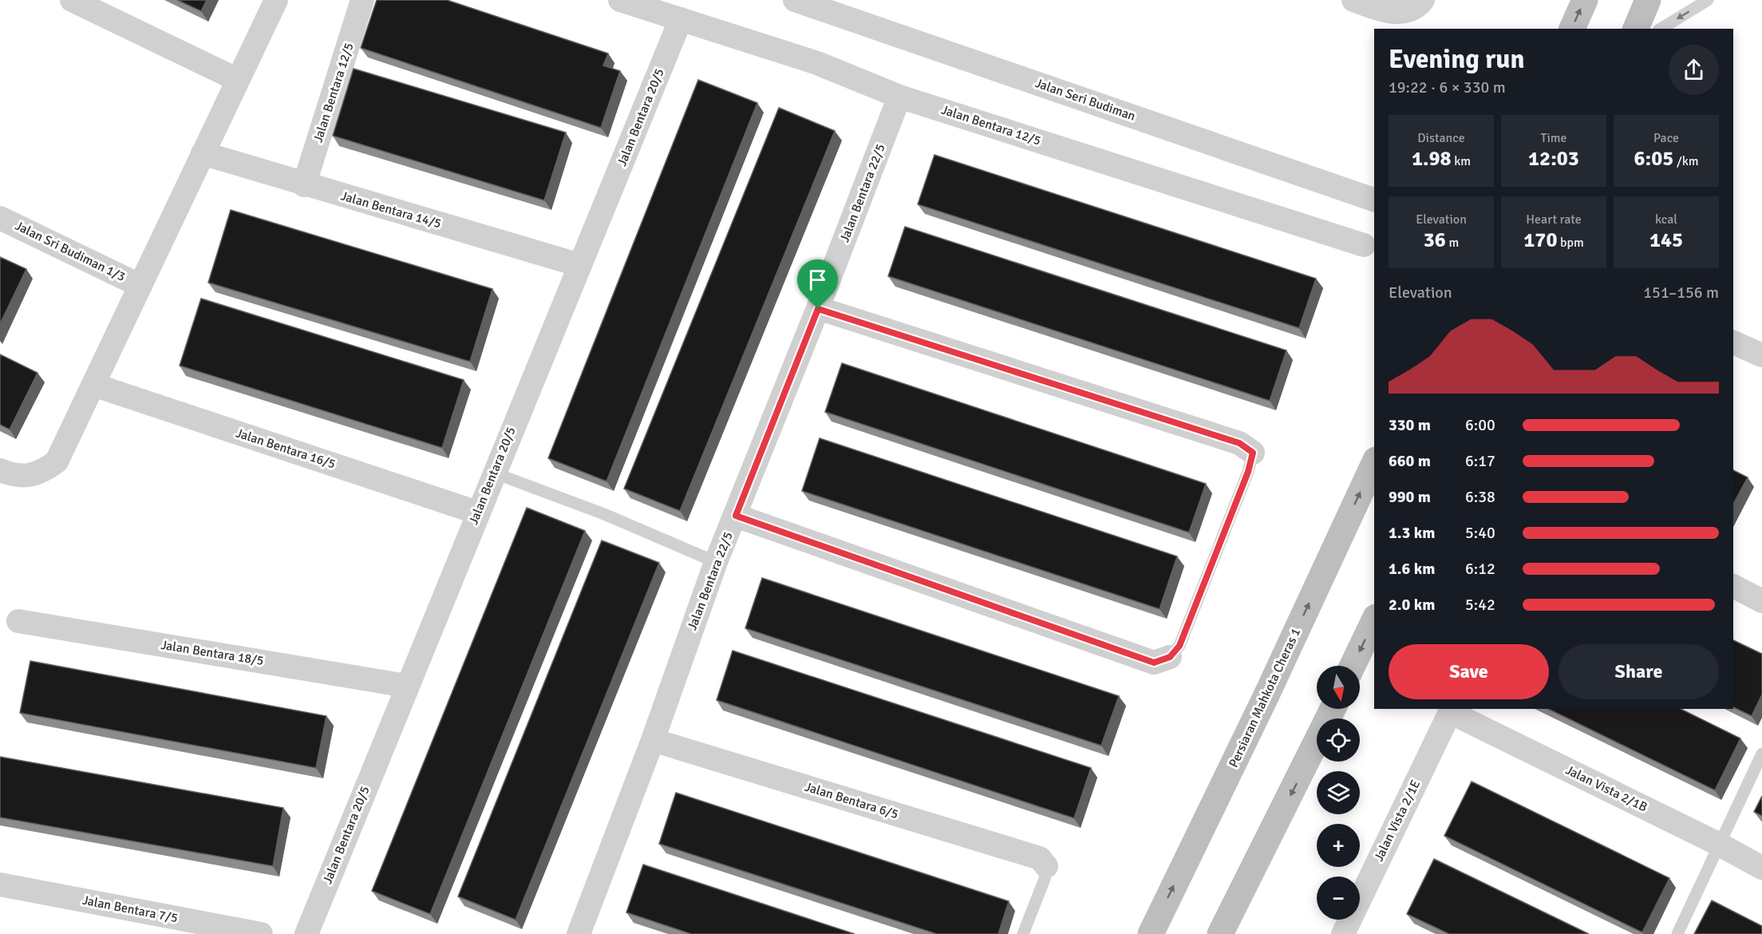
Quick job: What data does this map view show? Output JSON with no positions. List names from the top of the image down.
{
  "streets": {
    "main road": ["Persiaran Mahkota Cheras 1"],
    "street": [
      "Jalan Bentara 12/5",
      "Jalan Seri Budiman",
      "Jalan Bentara 20/5",
      "Jalan Bentara 22/5",
      "Jalan Bentara 14/5",
      "Jalan Sri Budiman 1/3",
      "Jalan Bentara 16/5",
      "Jalan Bentara 18/5",
      "Jalan Vista 2/1B",
      "Jalan Bentara 6/5",
      "Jalan Vista 2/1E",
      "Jalan Bentara 7/5"
    ]
  },
  "crossings": [
    ["Jalan Bentara 12/5", "Jalan Bentara 20/5"],
    ["Jalan Bentara 12/5", "Jalan Bentara 22/5"],
    ["Jalan Bentara 12/5", "Jalan Bentara 14/5"],
    ["Jalan Bentara 20/5", "Jalan Bentara 14/5"],
    ["Jalan Bentara 20/5", "Jalan Bentara 16/5"],
    ["Jalan Bentara 20/5", "Jalan Bentara 18/5"],
    ["Jalan Bentara 22/5", "Jalan Bentara 6/5"],
    ["Jalan Vista 2/1B", "Jalan Vista 2/1E"]
  ],
  "north": "bottom",
  "page": {
    "heading": ["Evening run", "19:22 · 6 × 330 m"],
    "stats": [
      ["Distance", "1.98 km"],
      ["Time", "12:03"],
      ["Pace", "6:05 /km"],
      ["Elevation", "36 m"],
      ["Heart rate", "170 bpm"],
      ["kcal", "145"]
    ],
    "chart": ["Elevation", "151–156 m"],
    "list": [
      {
        "name": "330 m",
        "note": "6:00"
      },
      {
        "name": "660 m",
        "note": "6:17"
      },
      {
        "name": "990 m",
        "note": "6:38"
      },
      {
        "name": "1.3 km",
        "note": "5:40"
      },
      {
        "name": "1.6 km",
        "note": "6:12"
      },
      {
        "name": "2.0 km",
        "note": "5:42"
      }
    ],
    "buttons": ["Save", "Share"],
    "map_buttons": ["+", "−"]
  }
}
